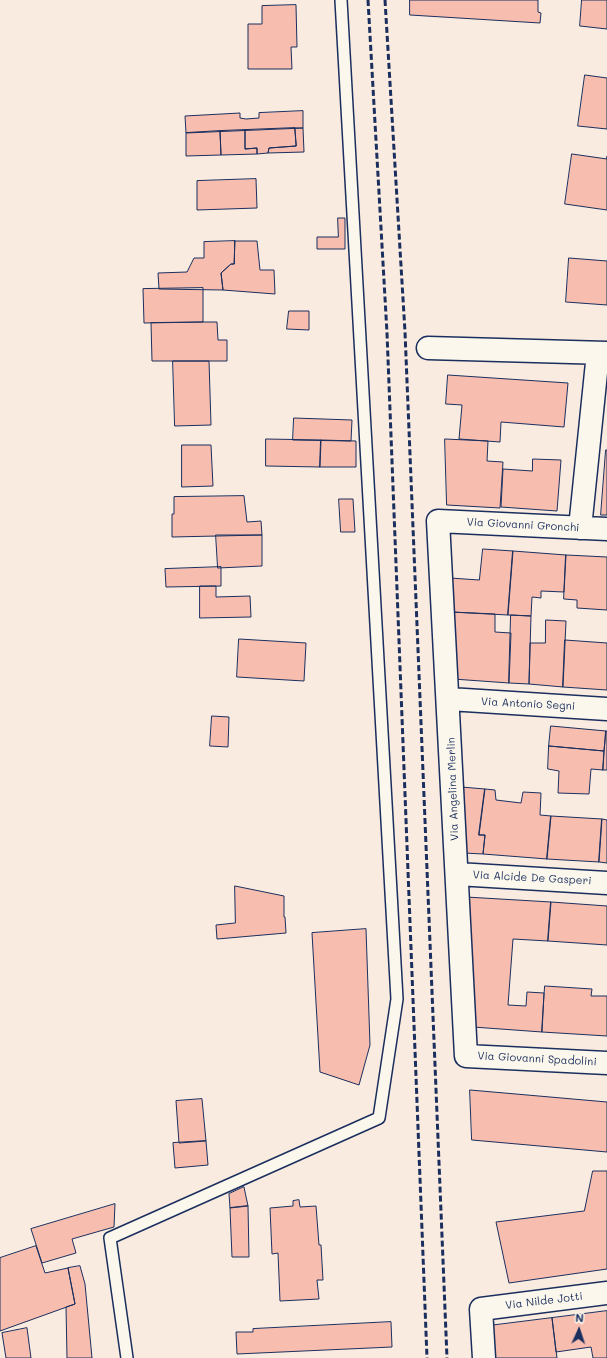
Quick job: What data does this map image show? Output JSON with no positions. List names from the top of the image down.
{
  "streets": {
    "street": [
      "Via Giovanni Gronchi",
      "Via Antonio Segni",
      "Via Angelina Merlin",
      "Via Alcide De Gasperi",
      "Via Giovanni Spadolini",
      "Via Nilde Jotti"
    ]
  },
  "crossings": [
    ["Via Giovanni Gronchi", "Via Angelina Merlin"],
    ["Via Antonio Segni", "Via Angelina Merlin"],
    ["Via Angelina Merlin", "Via Alcide De Gasperi"],
    ["Via Angelina Merlin", "Via Giovanni Spadolini"]
  ],
  "north": "top"
}
